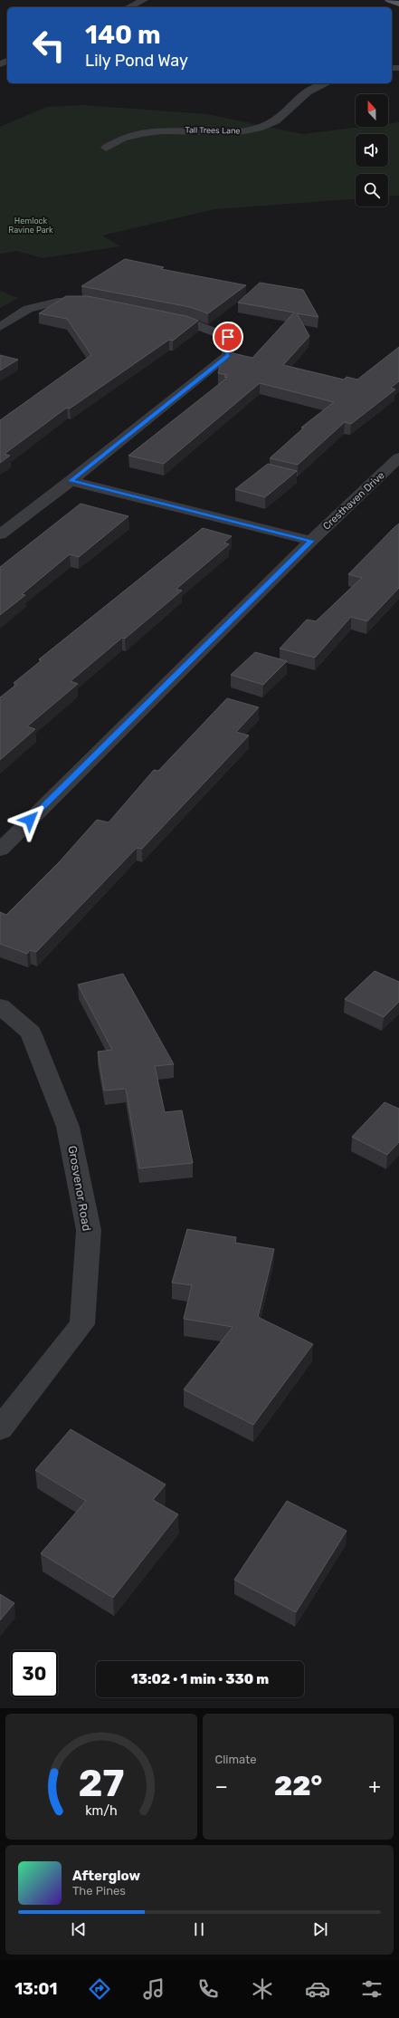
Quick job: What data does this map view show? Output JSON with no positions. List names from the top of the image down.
{
  "streets": {
    "street": ["Tall Trees Lane", "Cresthaven Drive", "Grosvenor Road"]
  },
  "parks": ["Hemlock Ravine Park"],
  "north": "top",
  "page": {
    "turn": ["140 m", "Lily Pond Way"],
    "limit": "30",
    "trip": "13:02 · 1 min · 330 m",
    "tile": "Climate",
    "heat": ["−", "22°", "+"],
    "song": ["Afterglow", "The Pines"],
    "tabs": "13:01",
    "gauge": ["27", "km/h"]
  }
}
